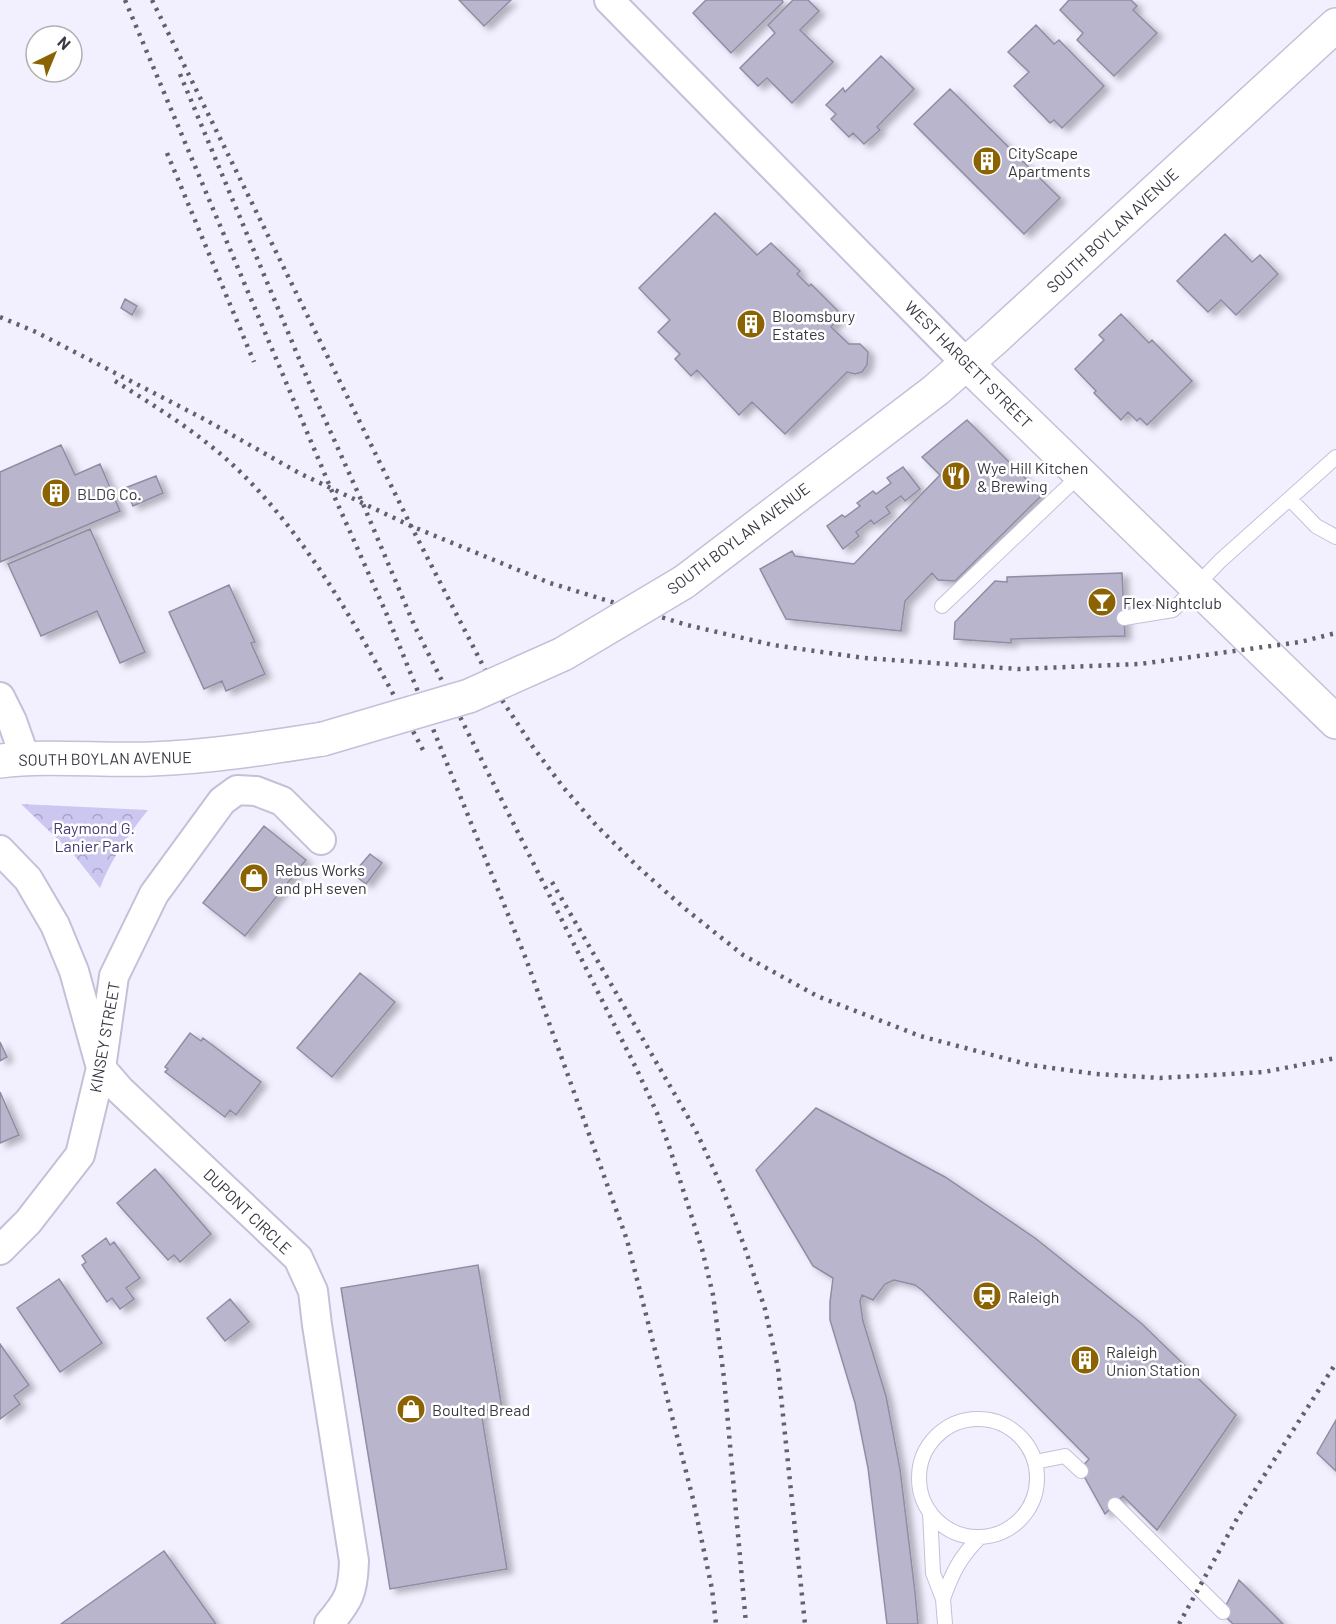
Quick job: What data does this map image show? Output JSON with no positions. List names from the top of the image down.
{
  "streets": {
    "street": [
      "SOUTH BOYLAN AVENUE",
      "WEST HARGETT STREET",
      "KINSEY STREET",
      "DUPONT CIRCLE"
    ]
  },
  "crossings": [
    ["SOUTH BOYLAN AVENUE", "WEST HARGETT STREET"],
    ["KINSEY STREET", "DUPONT CIRCLE"]
  ],
  "parks": ["Raymond G. Lanier Park"],
  "places": {
    "building": [
      "CityScape Apartments",
      "Bloomsbury Estates",
      "BLDG Co.",
      "Raleigh Union Station"
    ],
    "restaurant": ["Wye Hill Kitchen & Brewing"],
    "bar": ["Flex Nightclub"],
    "shop": ["Rebus Works and pH seven", "Boulted Bread"],
    "station": ["Raleigh"]
  },
  "north": "top right"
}
